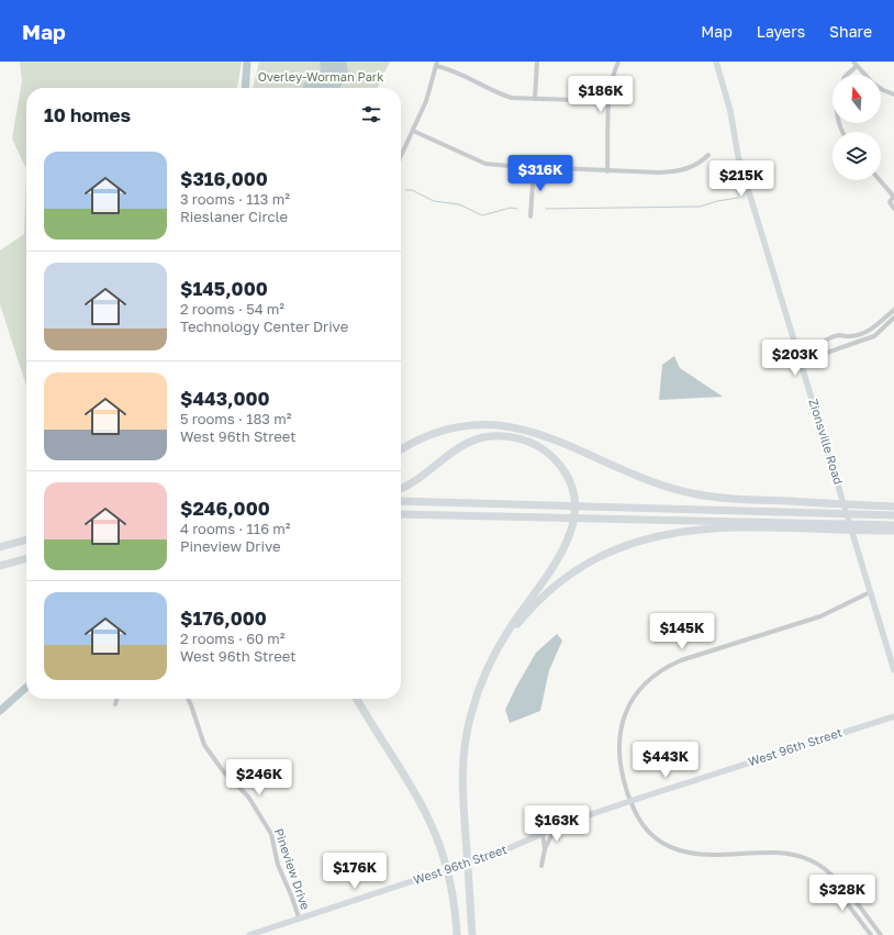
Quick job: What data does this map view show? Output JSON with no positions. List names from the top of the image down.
{
  "streets": {
    "main road": ["Zionsville Road", "West 96th Street"],
    "street": ["Pineview Drive"]
  },
  "crossings": [
    ["West 96th Street", "Pineview Drive"]
  ],
  "parks": ["Overley-Worman Park"],
  "north": "top",
  "page": {
    "header": "Map",
    "nav": ["Map", "Layers", "Share"],
    "price": [
      "$186K",
      "$316K",
      "$215K",
      "$203K",
      "$145K",
      "$443K",
      "$246K",
      "$163K",
      "$176K",
      "$328K"
    ],
    "heading": "10 homes",
    "list": [
      {
        "name": "$316,000",
        "note": "3 rooms · 113 m² · Rieslaner Circle"
      },
      {
        "name": "$145,000",
        "note": "2 rooms · 54 m² · Technology Center Drive"
      },
      {
        "name": "$443,000",
        "note": "5 rooms · 183 m² · West 96th Street"
      },
      {
        "name": "$246,000",
        "note": "4 rooms · 116 m² · Pineview Drive"
      },
      {
        "name": "$176,000",
        "note": "2 rooms · 60 m² · West 96th Street"
      }
    ]
  }
}
